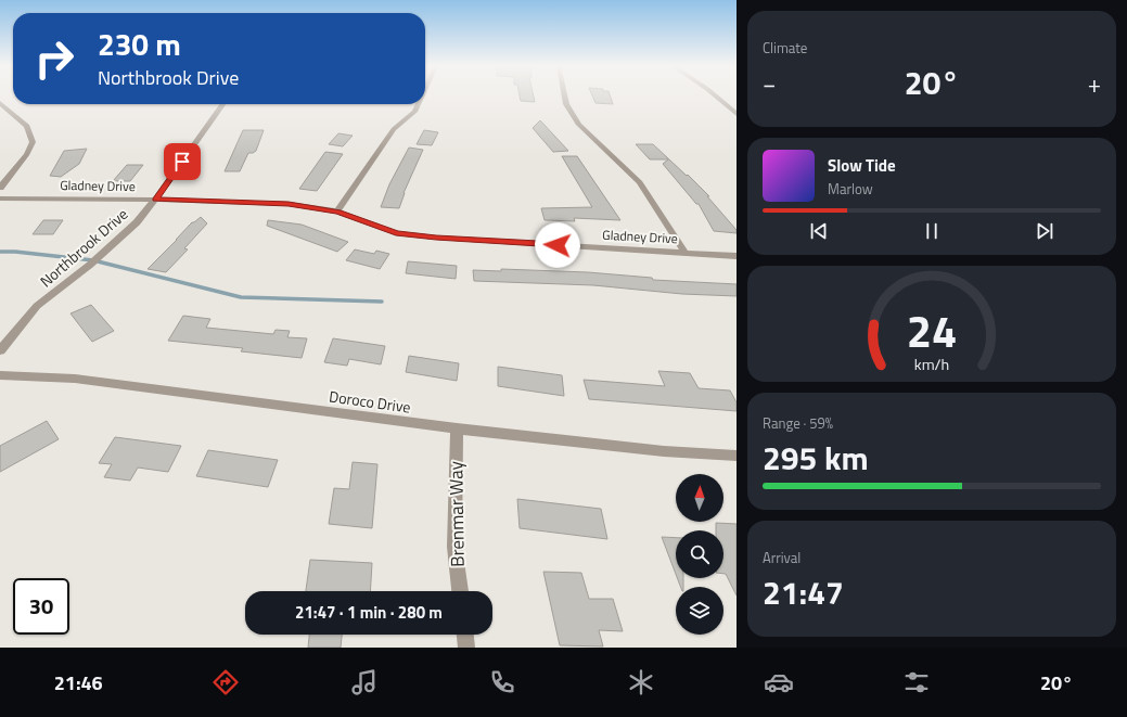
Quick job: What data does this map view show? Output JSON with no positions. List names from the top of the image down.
{
  "streets": {
    "street": [
      "Gladney Drive",
      "Northbrook Drive",
      "Doroco Drive",
      "Brenmar Way"
    ]
  },
  "crossings": [
    ["Gladney Drive", "Northbrook Drive"],
    ["Doroco Drive", "Brenmar Way"]
  ],
  "north": "top",
  "page": {
    "tile": [
      "Climate",
      ["Range · 59%", "295 km"],
      ["Arrival", "21:47"]
    ],
    "turn": ["230 m", "Northbrook Drive"],
    "heat": ["−", "20°", "+"],
    "song": ["Slow Tide", "Marlow"],
    "limit": "30",
    "trip": "21:47 · 1 min · 280 m",
    "tabs": ["21:46", "20°"],
    "gauge": ["24", "km/h"]
  }
}
